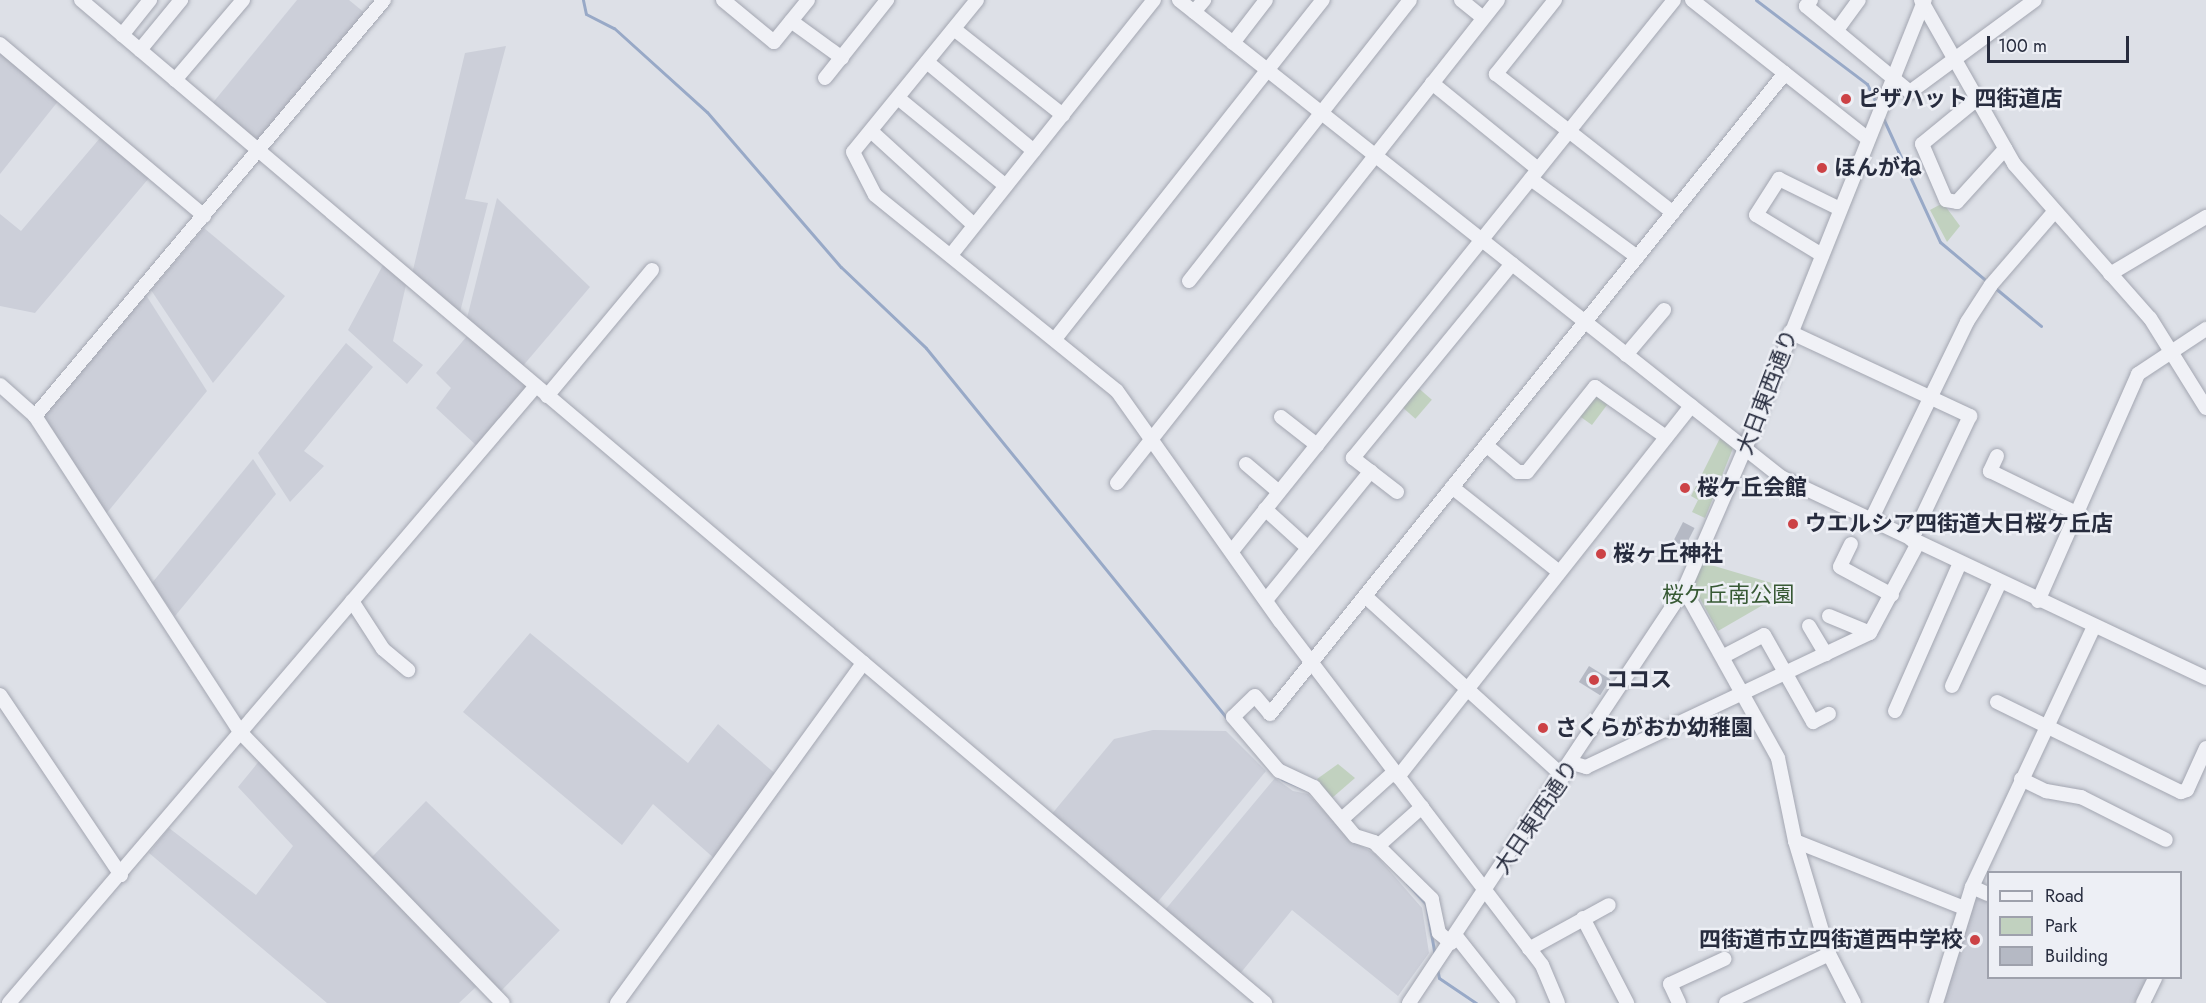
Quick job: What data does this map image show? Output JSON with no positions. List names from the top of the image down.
{
  "streets": {
    "street": ["大日東西通り"]
  },
  "parks": ["桜ケ丘南公園"],
  "places": [
    "ピザハット 四街道店",
    "ほんがね",
    "桜ケ丘会館",
    "ウエルシア四街道大日桜ケ丘店",
    "桜ヶ丘神社",
    "ココス",
    "さくらがおか幼稚園",
    "四街道市立四街道西中学校"
  ],
  "legend": ["Road", "Park", "Building"],
  "scale_bar": "100 m"
}
